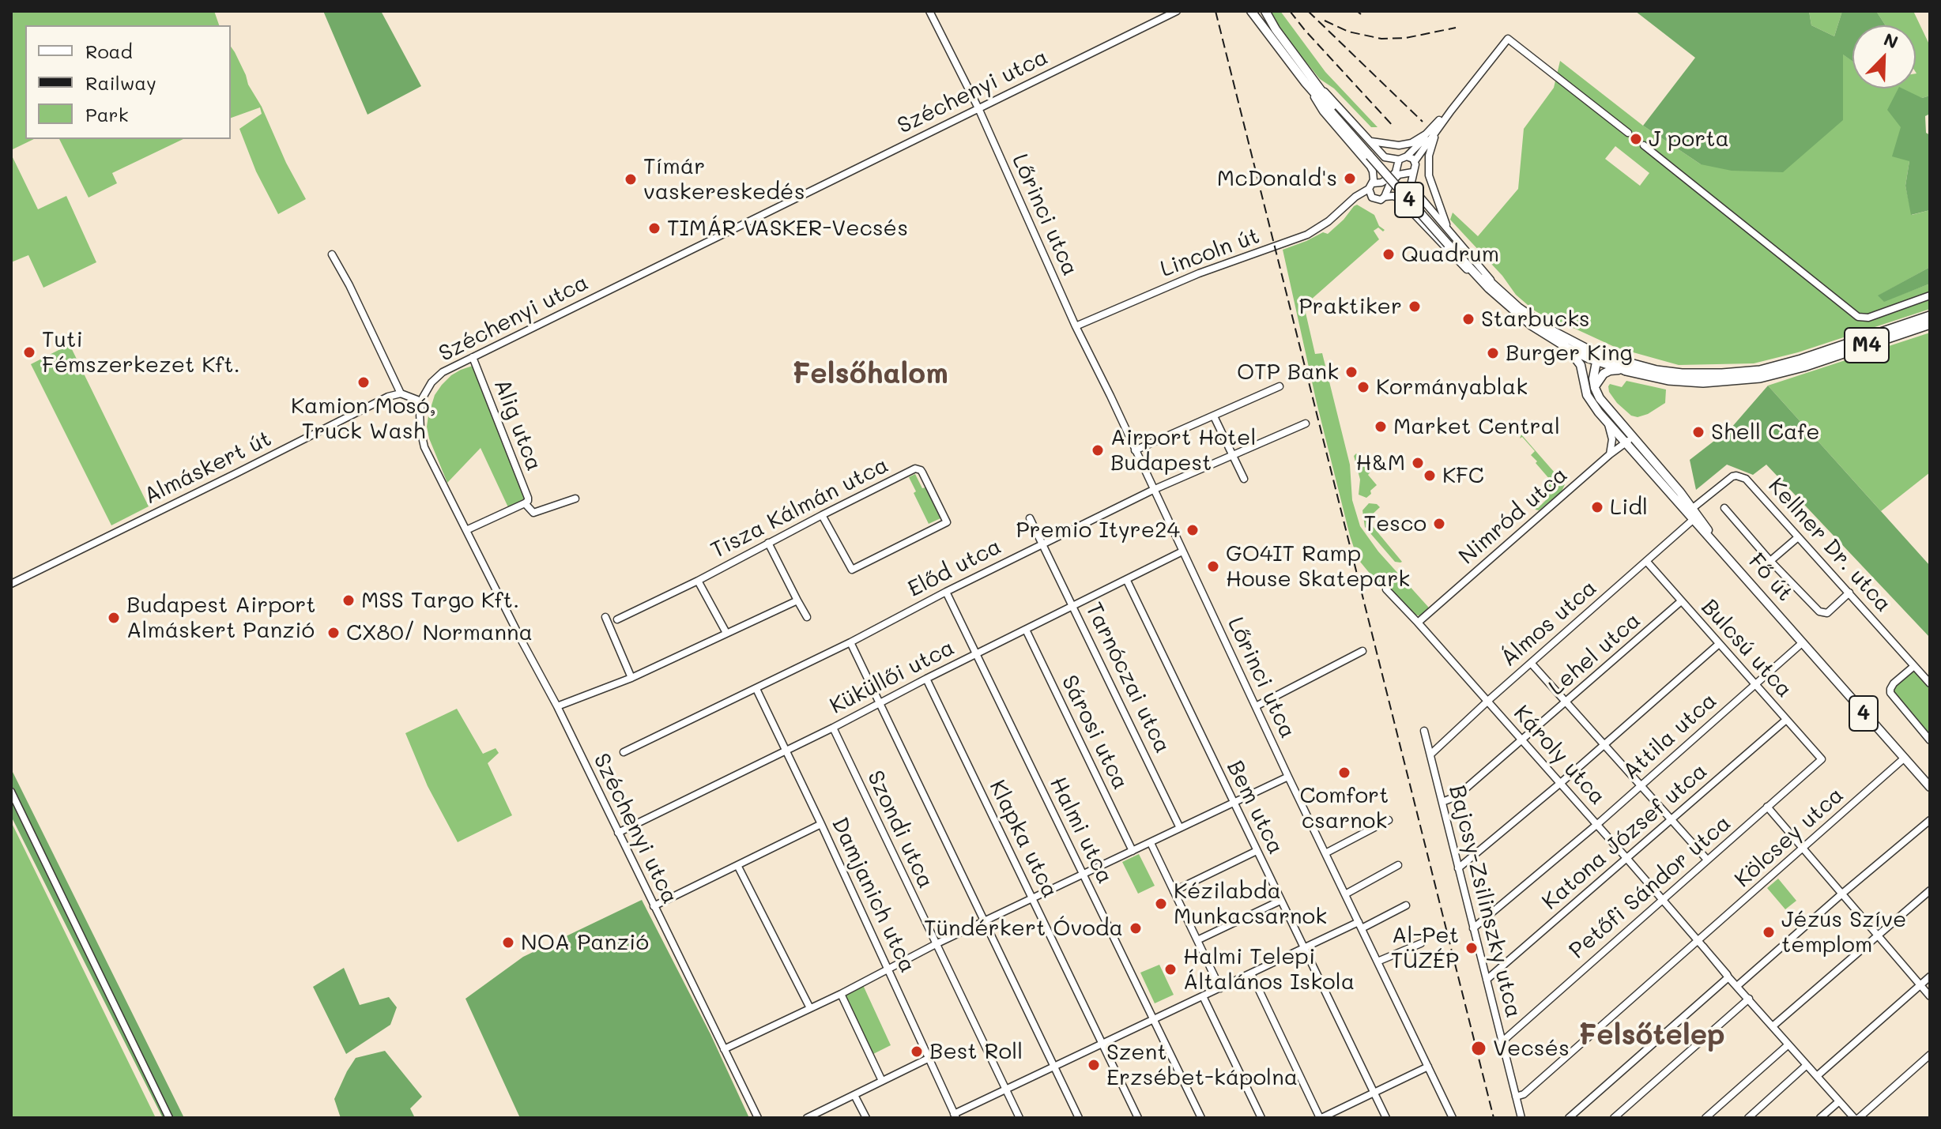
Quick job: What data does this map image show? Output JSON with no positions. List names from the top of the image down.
{
  "streets": {
    "highway": ["M4"],
    "main road": ["4", "Fő út"],
    "street": [
      "Széchenyi utca",
      "Lőrinci utca",
      "Lincoln út",
      "Alig utca",
      "Almáskert út",
      "Tisza Kálmán utca",
      "Nimród utca",
      "Kellner Dr. utca",
      "Előd utca",
      "Álmos utca",
      "Bulcsú utca",
      "Lehel utca",
      "Küküllői utca",
      "Tarnóczai utca",
      "Sárosi utca",
      "Attila utca",
      "Károly utca",
      "Bem utca",
      "Szondi utca",
      "Halmi utca",
      "Katona József utca",
      "Kölcsey utca",
      "Klapka utca",
      "Petőfi Sándor utca",
      "Damjanich utca",
      "Bajcsy-Zsilinszky utca"
    ]
  },
  "crossings": [
    ["Széchenyi utca", "Lőrinci utca"],
    ["Széchenyi utca", "Alig utca"],
    ["Széchenyi utca", "Küküllői utca"],
    ["4", "Nimród utca"],
    ["4", "Kellner Dr. utca"],
    ["4", "Fő út"],
    ["Lőrinci utca", "Lincoln út"],
    ["Lőrinci utca", "Előd utca"],
    ["Lőrinci utca", "Küküllői utca"],
    ["Nimród utca", "Fő út"],
    ["Nimród utca", "Károly utca"],
    ["Előd utca", "Tarnóczai utca"],
    ["Előd utca", "Halmi utca"],
    ["Előd utca", "Damjanich utca"],
    ["Fő út", "Álmos utca"],
    ["Fő út", "Attila utca"],
    ["Fő út", "Kölcsey utca"],
    ["Álmos utca", "Bulcsú utca"],
    ["Álmos utca", "Károly utca"],
    ["Álmos utca", "Bajcsy-Zsilinszky utca"],
    ["Bulcsú utca", "Lehel utca"],
    ["Bulcsú utca", "Attila utca"],
    ["Bulcsú utca", "Katona József utca"],
    ["Bulcsú utca", "Petőfi Sándor utca"],
    ["Lehel utca", "Károly utca"],
    ["Lehel utca", "Bajcsy-Zsilinszky utca"],
    ["Küküllői utca", "Tarnóczai utca"],
    ["Küküllői utca", "Sárosi utca"],
    ["Küküllői utca", "Bem utca"],
    ["Küküllői utca", "Szondi utca"],
    ["Küküllői utca", "Halmi utca"],
    ["Küküllői utca", "Klapka utca"],
    ["Küküllői utca", "Damjanich utca"],
    ["Attila utca", "Károly utca"],
    ["Attila utca", "Bajcsy-Zsilinszky utca"],
    ["Károly utca", "Katona József utca"],
    ["Károly utca", "Kölcsey utca"],
    ["Károly utca", "Petőfi Sándor utca"],
    ["Katona József utca", "Bajcsy-Zsilinszky utca"],
    ["Kölcsey utca", "Bajcsy-Zsilinszky utca"],
    ["Petőfi Sándor utca", "Bajcsy-Zsilinszky utca"]
  ],
  "districts": ["Felsőhalom", "Felsőtelep"],
  "places": [
    "J porta",
    "McDonald's",
    "Tímár vaskereskedés",
    "TIMÁR VASKER-Vecsés",
    "Quadrum",
    "Praktiker",
    "Starbucks",
    "Tuti Fémszerkezet Kft.",
    "Burger King",
    "OTP Bank",
    "Kamion Mosó, Truck Wash",
    "Kormányablak",
    "Market Central",
    "Shell Cafe",
    "Airport Hotel Budapest",
    "H&M",
    "KFC",
    "Lidl",
    "Tesco",
    "Premio Ityre24",
    "GO4IT Ramp House Skatepark",
    "MSS Targo Kft.",
    "Budapest Airport Almáskert Panzió",
    "CX80/ Normanna",
    "Comfort csarnok",
    "Kézilabda Munkacsarnok",
    "Tündérkert Óvoda",
    "Jézus Szíve templom",
    "NOA Panzió",
    "Al-Pet TÜZÉP",
    "Halmi Telepi Általános Iskola",
    "Vecsés",
    "Best Roll",
    "Szent Erzsébet-kápolna"
  ],
  "legend": ["Road", "Railway", "Park"],
  "north": "top right"
}
